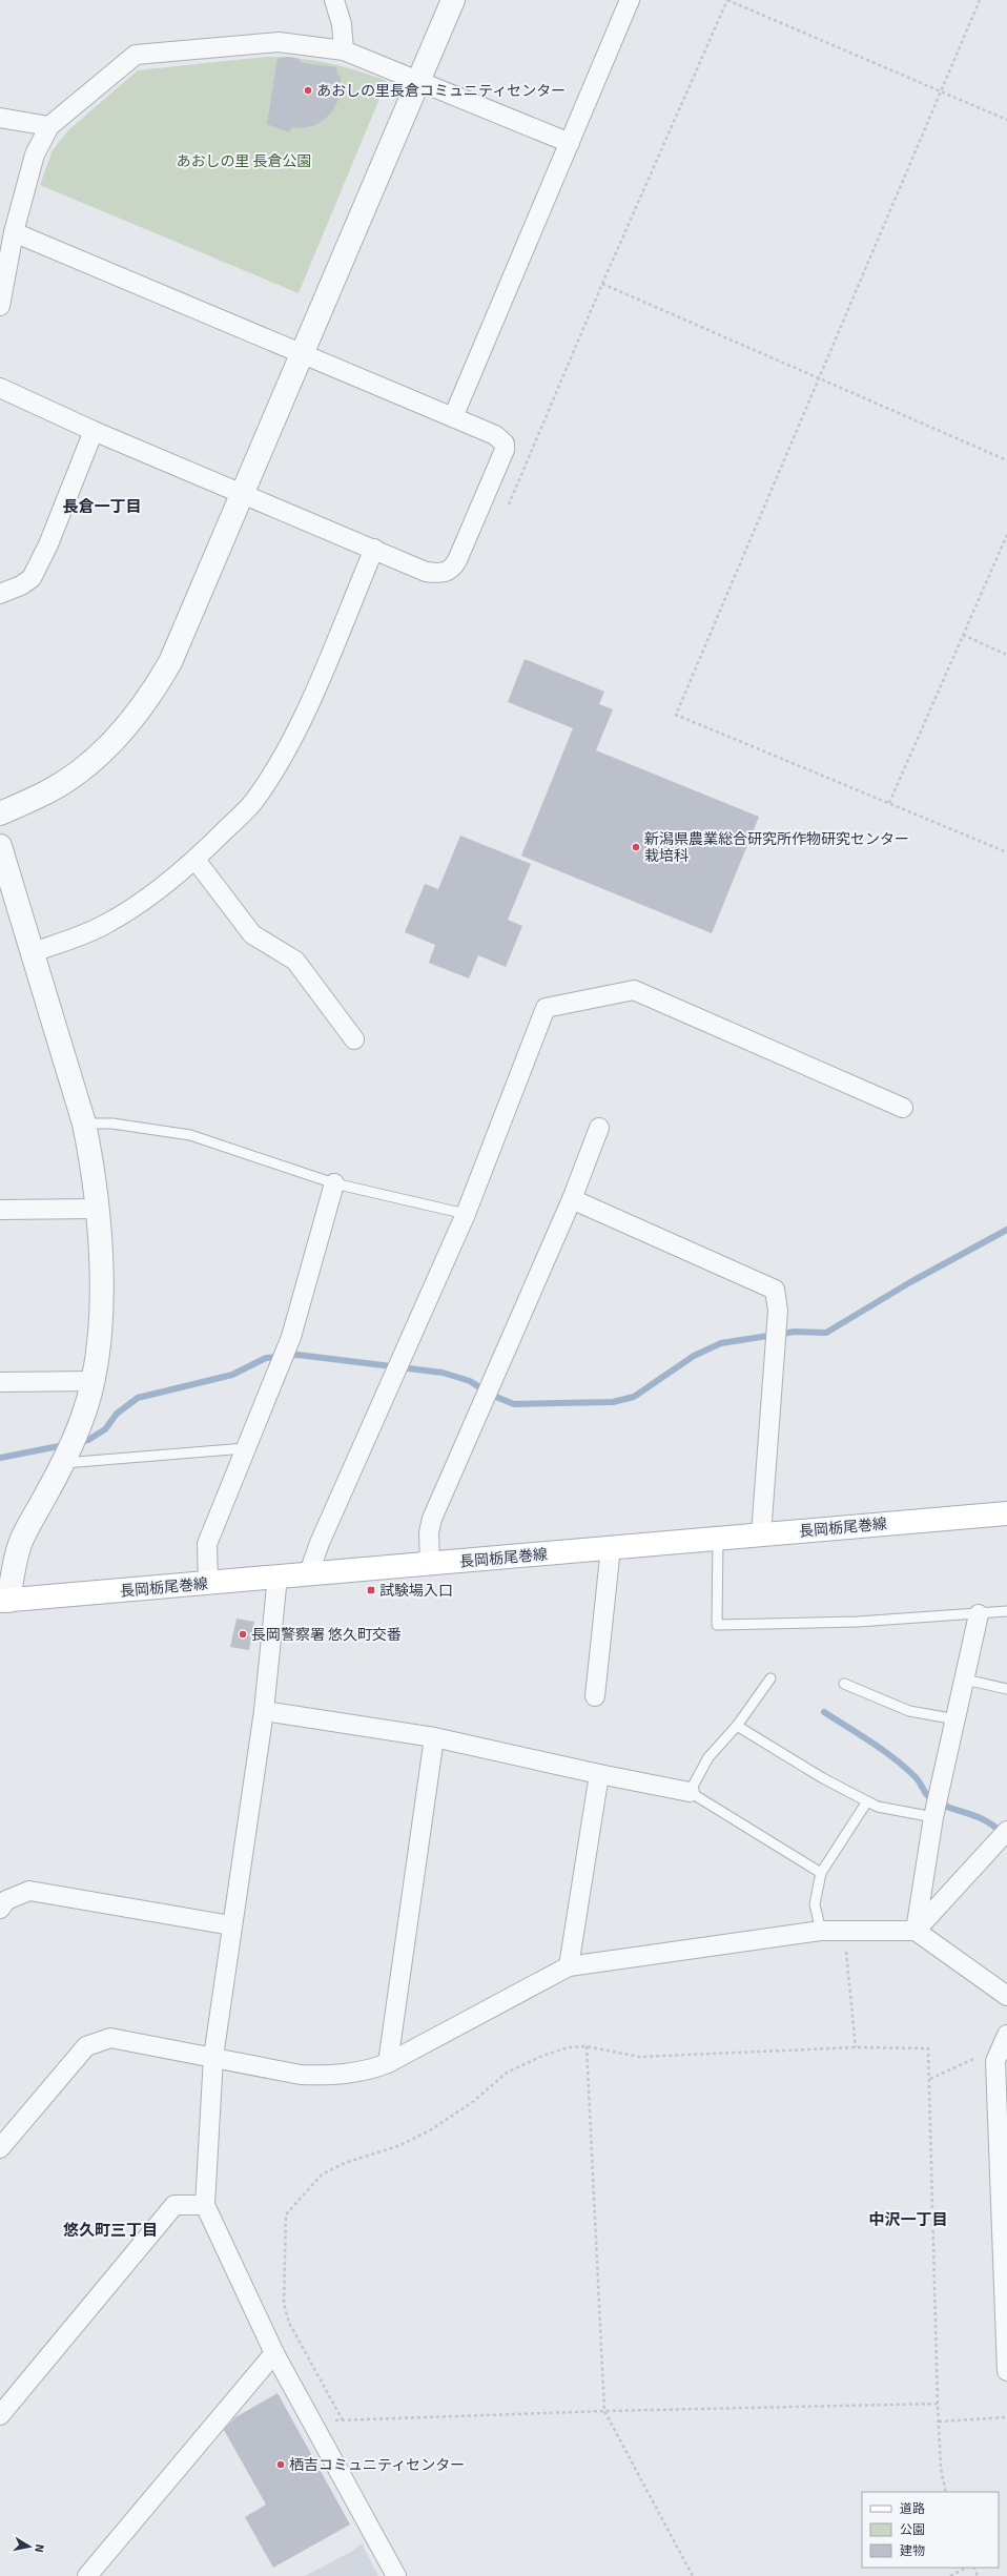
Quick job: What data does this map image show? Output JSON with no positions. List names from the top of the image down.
{
  "streets": {
    "main road": ["長岡栃尾巻線"]
  },
  "districts": ["長倉一丁目", "中沢一丁目", "悠久町三丁目"],
  "parks": ["あおしの里 長倉公園"],
  "places": {
    "other": [
      "あおしの里長倉コミュニティセンター",
      "新潟県農業総合研究所作物研究センター 栽培科",
      "長岡警察署 悠久町交番",
      "栖吉コミュニティセンター"
    ],
    "transit": ["試験場入口"]
  },
  "legend": ["道路", "公園", "建物"],
  "north": "right"
}
